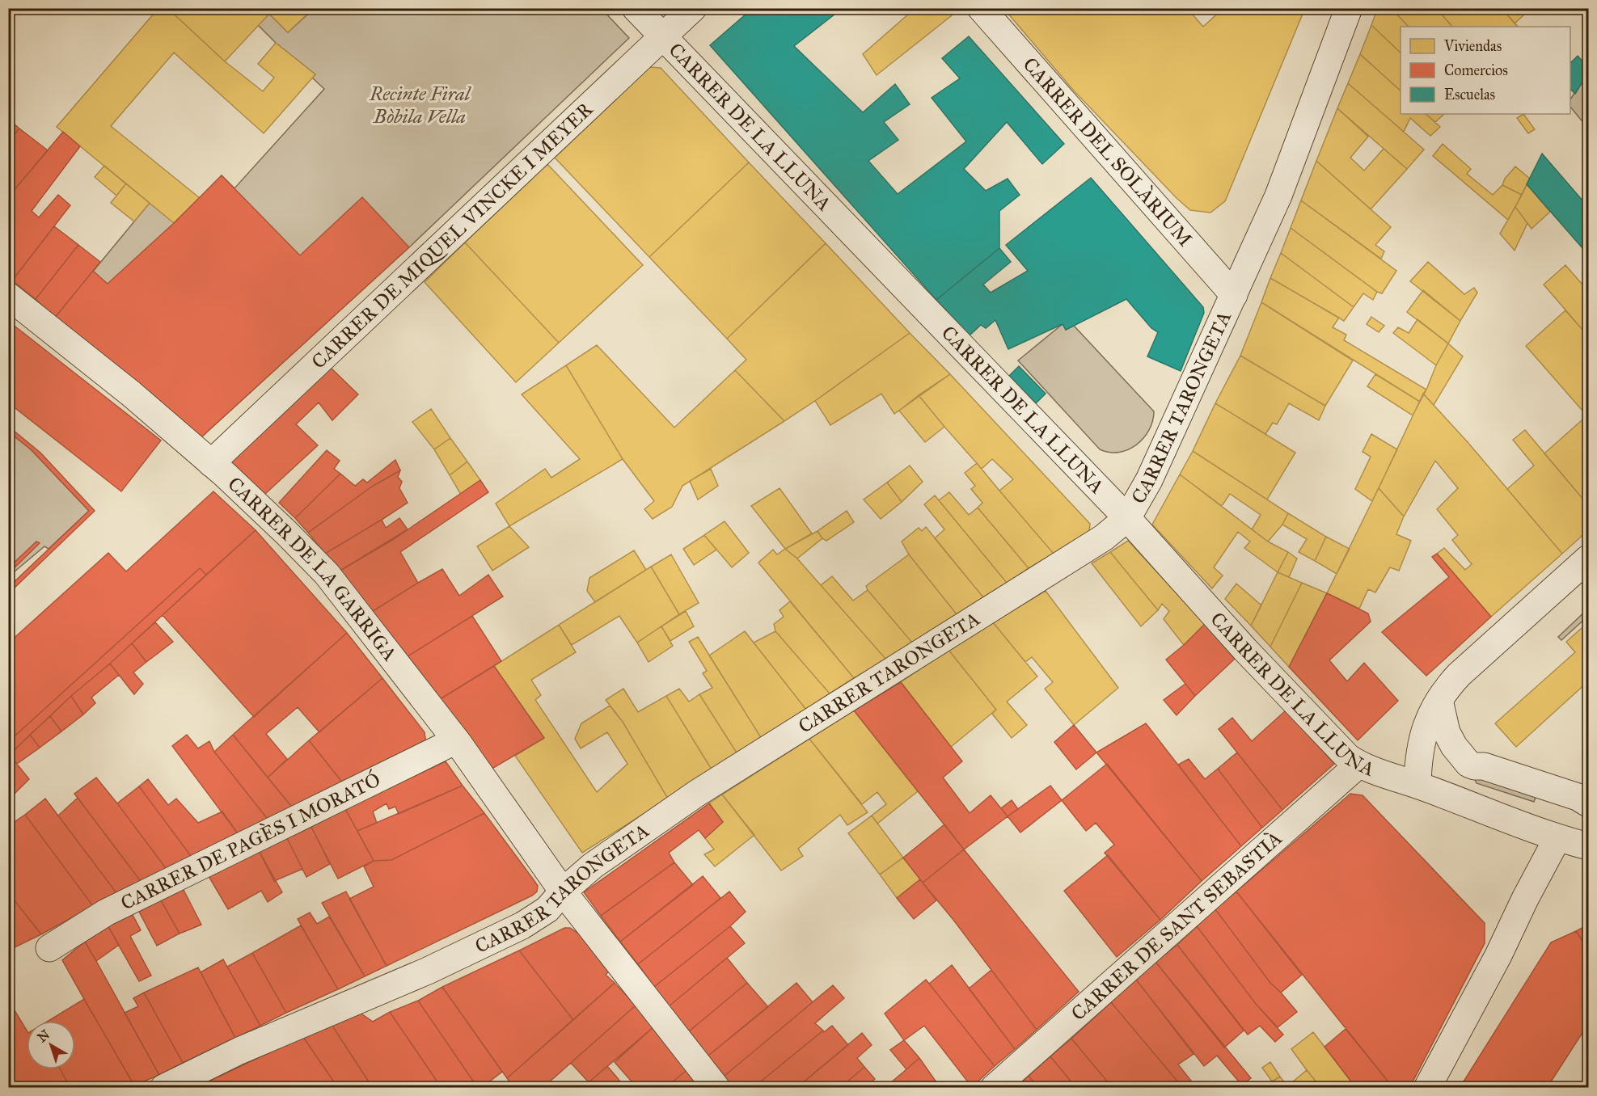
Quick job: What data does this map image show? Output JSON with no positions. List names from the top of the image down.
{
  "streets": {
    "street": [
      "CARRER DE LA LLUNA",
      "CARRER DEL SOLÀRIUM",
      "CARRER DE MIQUEL VINCKE I MEYER",
      "CARRER TARONGETA",
      "CARRER DE LA GARRIGA",
      "CARRER DE PAGÈS I MORATÓ",
      "CARRER DE SANT SEBASTIÀ"
    ]
  },
  "crossings": [
    ["CARRER DE LA LLUNA", "CARRER DE MIQUEL VINCKE I MEYER"],
    ["CARRER DE LA LLUNA", "CARRER TARONGETA"],
    ["CARRER DE LA LLUNA", "CARRER DE SANT SEBASTIÀ"],
    ["CARRER DEL SOLÀRIUM", "CARRER TARONGETA"],
    ["CARRER DE MIQUEL VINCKE I MEYER", "CARRER DE LA GARRIGA"],
    ["CARRER TARONGETA", "CARRER DE LA GARRIGA"],
    ["CARRER DE LA GARRIGA", "CARRER DE PAGÈS I MORATÓ"]
  ],
  "parks": ["Recinte Firal Bòbila Vella"],
  "legend": ["Viviendas", "Comercios", "Escuelas"],
  "north": "top left"
}
